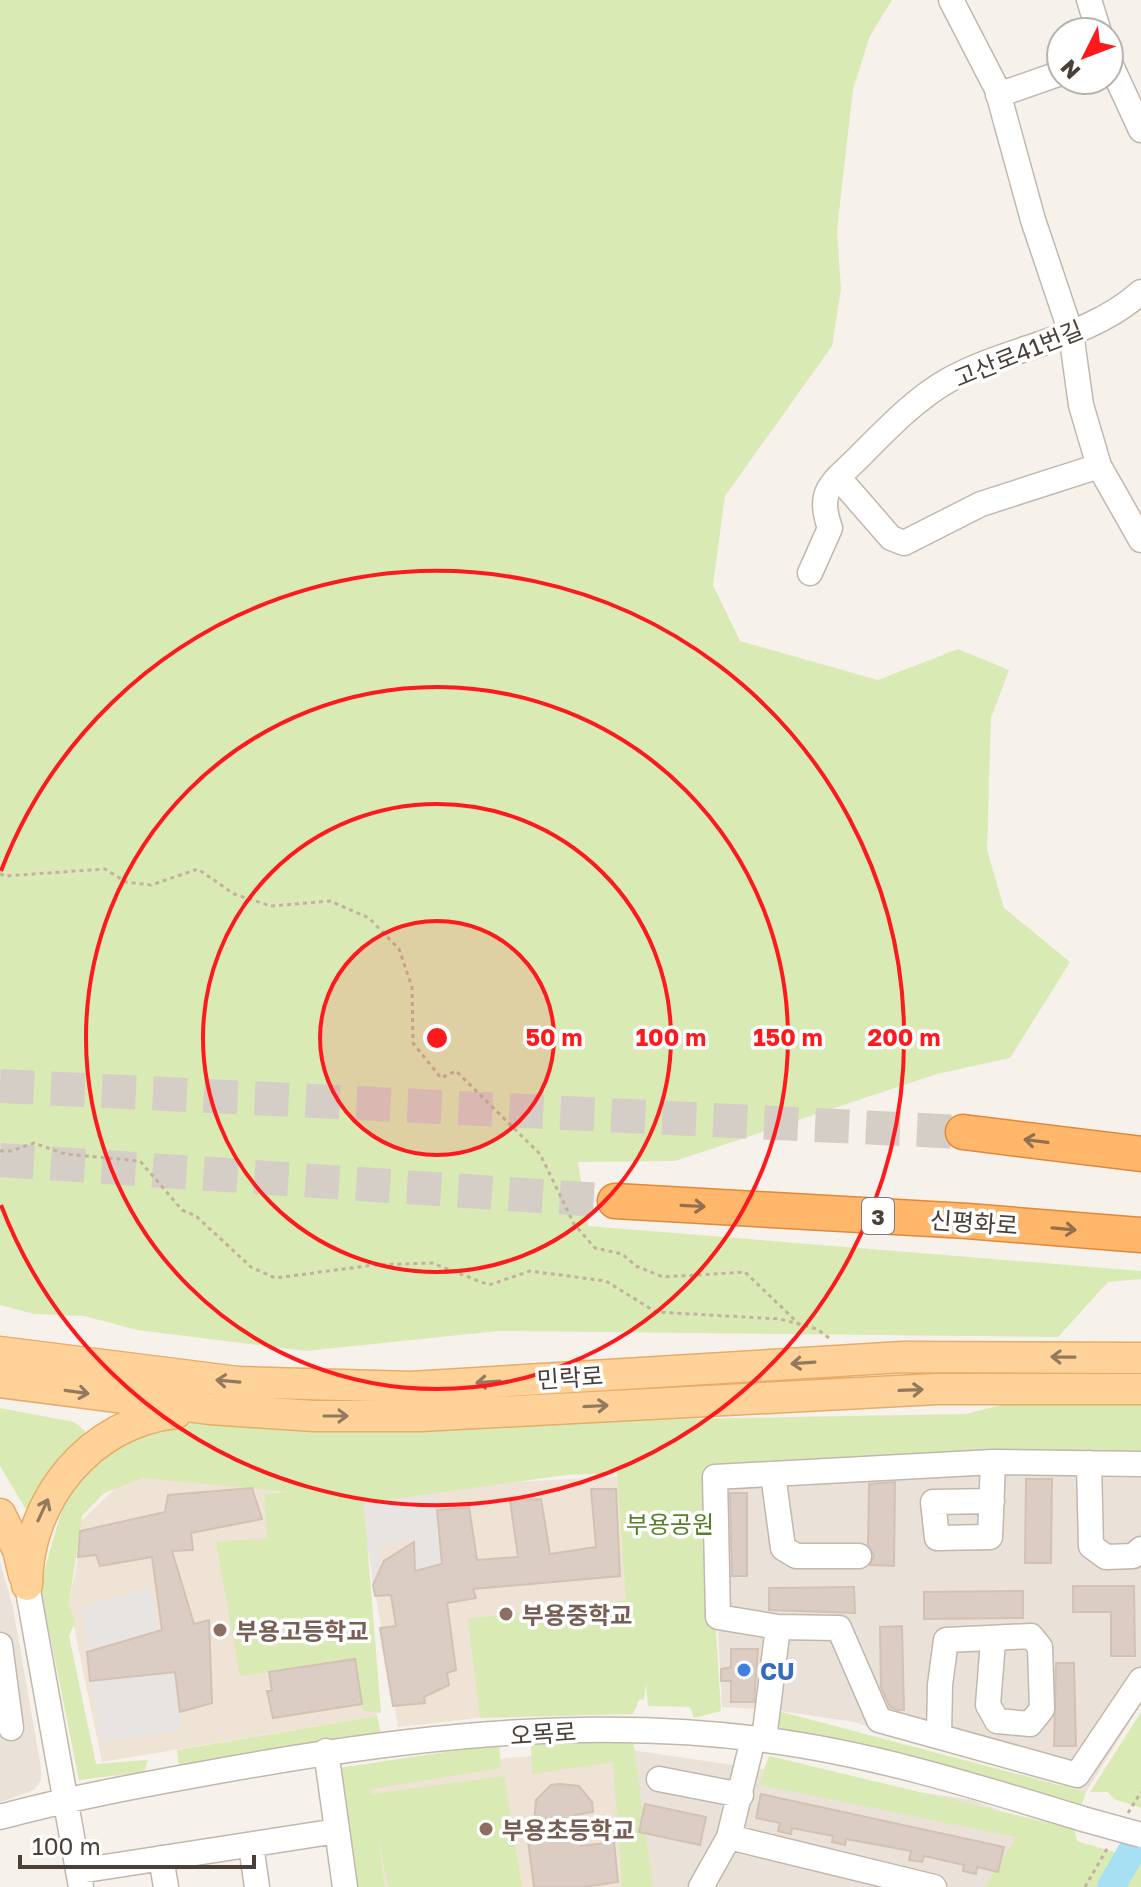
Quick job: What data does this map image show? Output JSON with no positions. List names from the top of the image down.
{
  "streets": {
    "highway": ["3", "신평화로"],
    "main road": ["민락로"],
    "street": ["고산로41번길", "오목로"]
  },
  "parks": ["부용공원"],
  "places": [
    "부용중학교",
    "부용고등학교",
    "CU",
    "부용초등학교"
  ],
  "scale_bar": "100 m",
  "north": "bottom left",
  "rings": [
    "50 m",
    "100 m",
    "150 m",
    "200 m"
  ]
}
